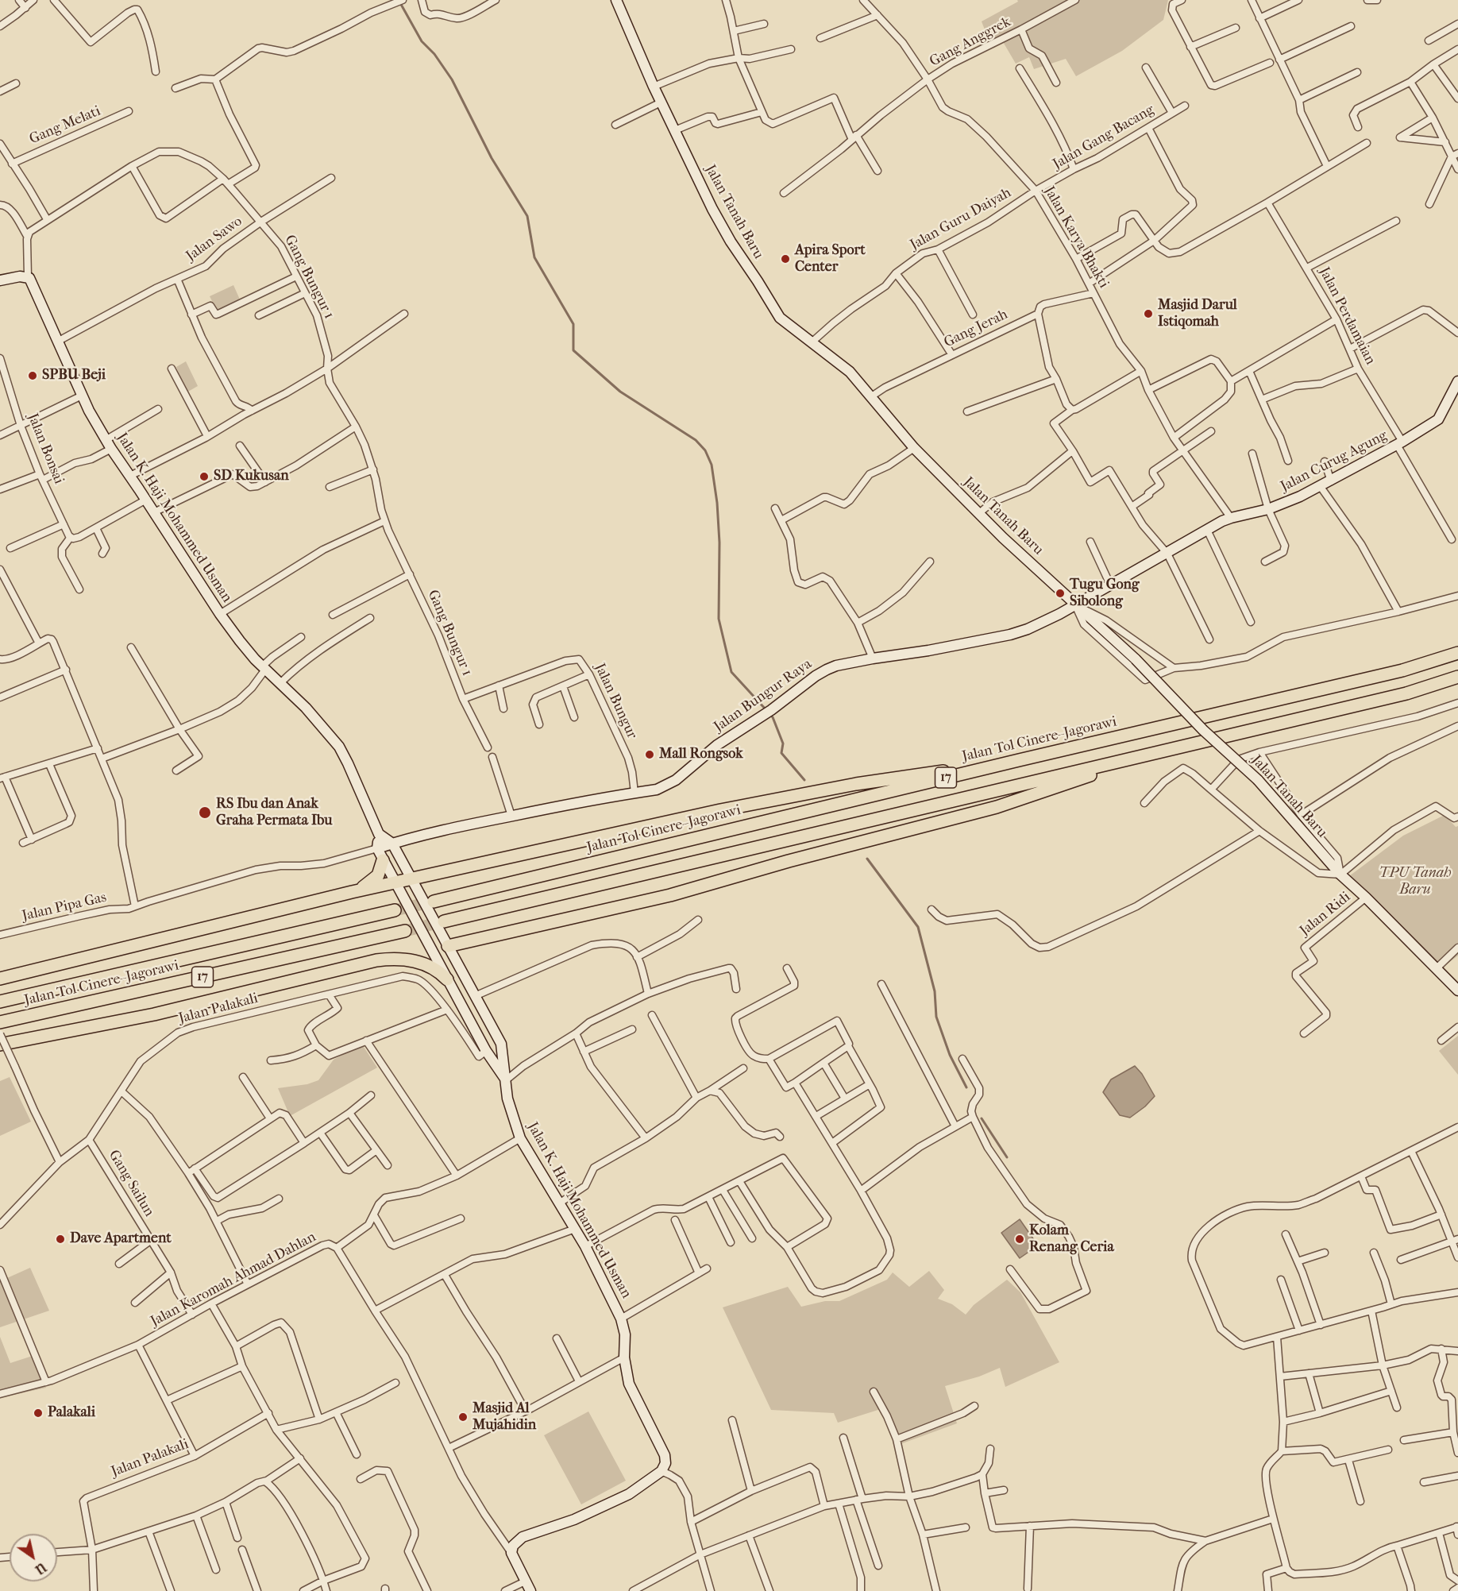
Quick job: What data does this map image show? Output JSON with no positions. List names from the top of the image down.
{
  "streets": {
    "highway": ["Jalan Tol Cinere–Jagorawi", "17"],
    "street": [
      "Gang Anggrek",
      "Gang Melati",
      "Jalan Gang Bacang",
      "Jalan Tanah Baru",
      "Jalan Guru Daiyah",
      "Jalan Karya Bhakti",
      "Jalan Sawo",
      "Gang Bungur 1",
      "Jalan Perdamaian",
      "Gang Jerah",
      "Jalan Bonsai",
      "Jalan Curug Agung",
      "Jalan K. Haji Mohammed Usman",
      "Jalan Bungur Raya",
      "Jalan Bungur",
      "Jalan Pipa Gas",
      "Jalan Ridi",
      "Jalan Palakali",
      "Gang Sailun",
      "Jalan Karomah Ahmad Dahlan"
    ]
  },
  "crossings": [
    ["Gang Anggrek", "Jalan Karya Bhakti"],
    ["Jalan Gang Bacang", "Jalan Guru Daiyah"],
    ["Jalan Gang Bacang", "Jalan Karya Bhakti"],
    ["Jalan Tanah Baru", "Jalan Guru Daiyah"],
    ["Jalan Tanah Baru", "Gang Jerah"],
    ["Jalan Tanah Baru", "Jalan Curug Agung"],
    ["Jalan Tanah Baru", "Jalan Bungur Raya"],
    ["Jalan Tanah Baru", "Jalan Ridi"],
    ["Jalan Guru Daiyah", "Jalan Karya Bhakti"],
    ["Jalan Karya Bhakti", "Gang Jerah"],
    ["Jalan Karya Bhakti", "Jalan Curug Agung"],
    ["Jalan Sawo", "Gang Bungur 1"],
    ["Jalan Sawo", "Jalan K. Haji Mohammed Usman"],
    ["Gang Bungur 1", "Jalan Bungur"],
    ["Jalan Perdamaian", "Jalan Curug Agung"],
    ["Jalan Curug Agung", "Jalan Bungur Raya"],
    ["Jalan K. Haji Mohammed Usman", "Jalan Bungur Raya"],
    ["Jalan K. Haji Mohammed Usman", "Jalan Pipa Gas"],
    ["Jalan K. Haji Mohammed Usman", "Jalan Palakali"],
    ["Jalan Bungur Raya", "Jalan Bungur"],
    ["Jalan Bungur Raya", "Jalan Pipa Gas"],
    ["Jalan Palakali", "Gang Sailun"],
    ["Gang Sailun", "Jalan Karomah Ahmad Dahlan"]
  ],
  "parks": ["TPU Tanah Baru"],
  "places": [
    "Apira Sport Center",
    "Masjid Darul Istiqomah",
    "SPBU Beji",
    "SD Kukusan",
    "Tugu Gong Sibolong",
    "Mall Rongsok",
    "RS Ibu dan Anak Graha Permata Ibu",
    "Dave Apartment",
    "Kolam Renang Ceria",
    "Palakali",
    "Masjid Al Mujahidin"
  ],
  "north": "bottom right"
}
